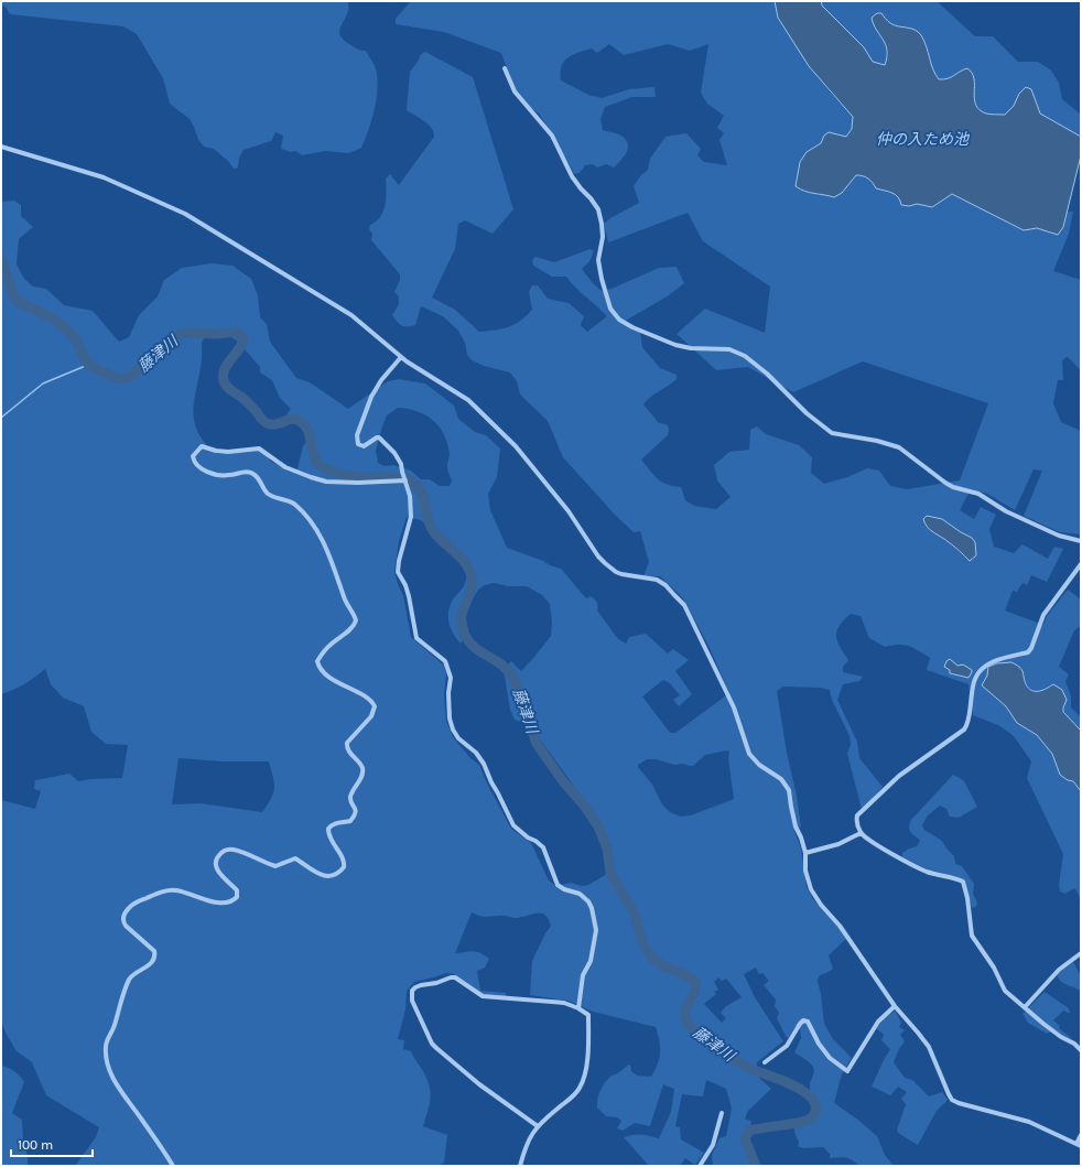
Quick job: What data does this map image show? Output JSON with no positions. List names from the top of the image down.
{
  "water": ["仲の入ため池", "藤津川"],
  "scale_bar": "100 m"
}
